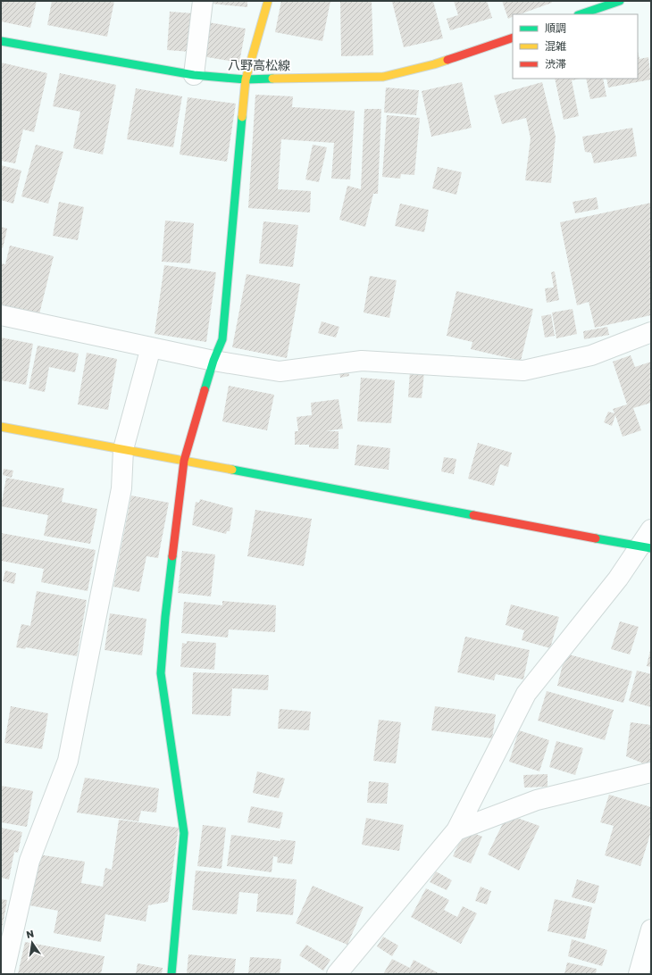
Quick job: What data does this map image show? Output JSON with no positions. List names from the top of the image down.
{
  "streets": {
    "street": ["八野高松線"]
  },
  "legend": ["順調", "混雑", "渋滞"],
  "north": "top"
}
